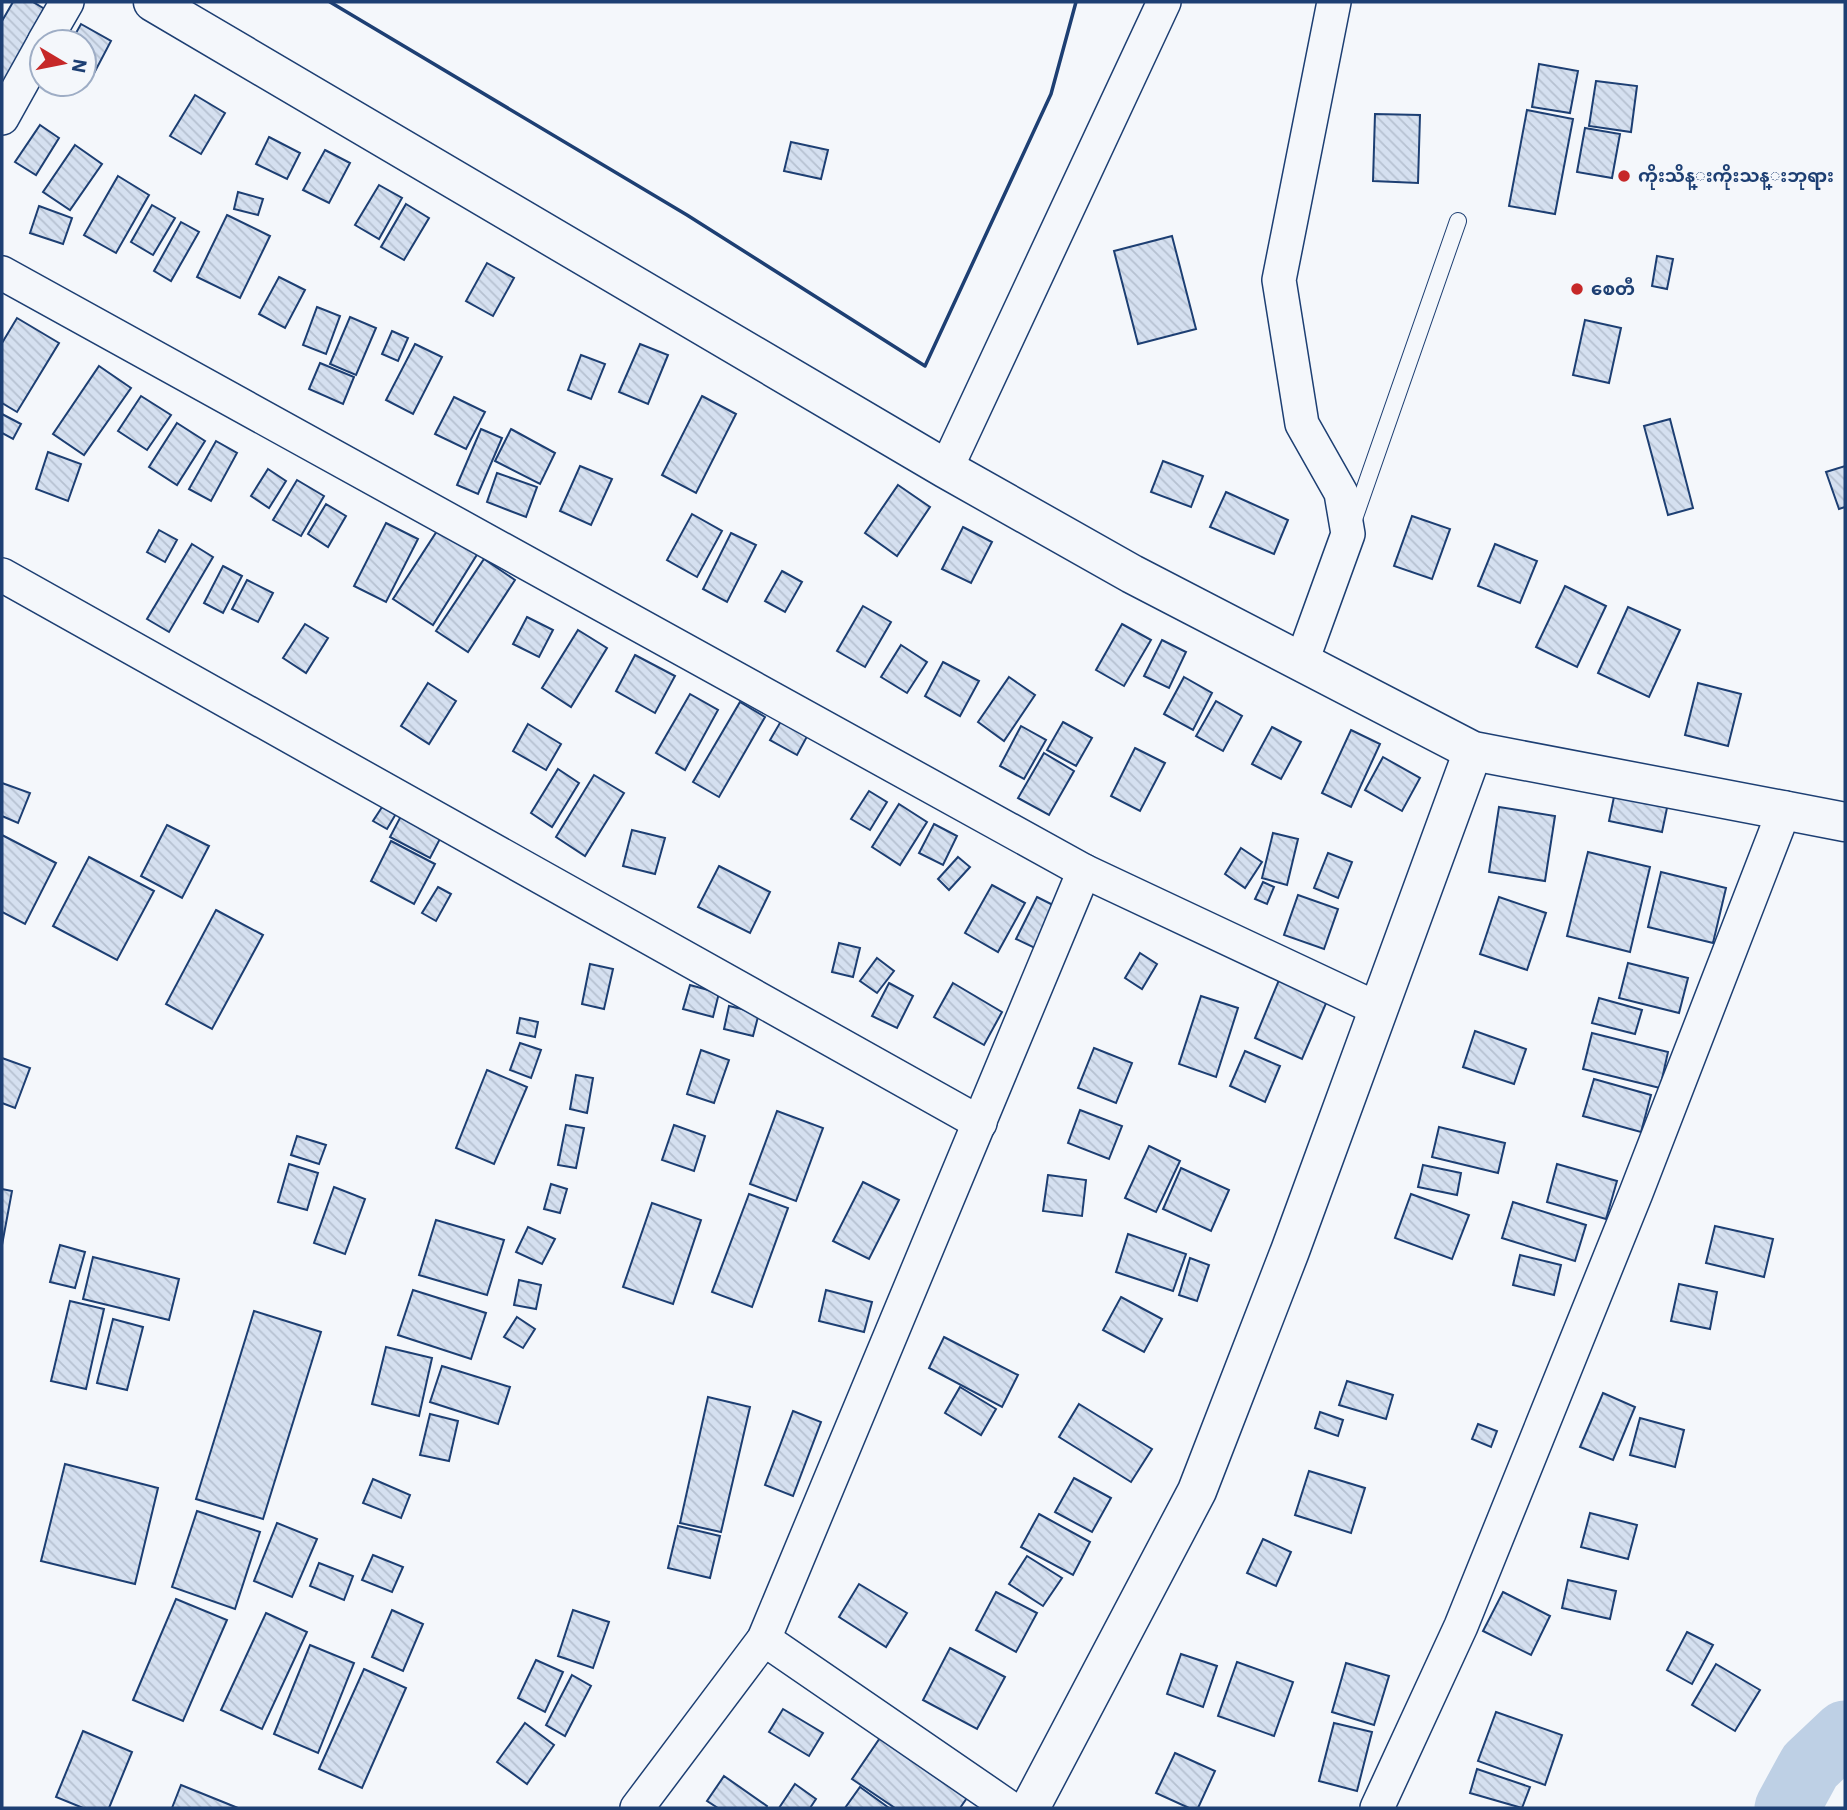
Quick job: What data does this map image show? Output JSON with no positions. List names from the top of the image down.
{
  "places": ["ကိုးသိန္းကိုးသန္းဘုရား", "စေတီ"],
  "north": "right"
}
